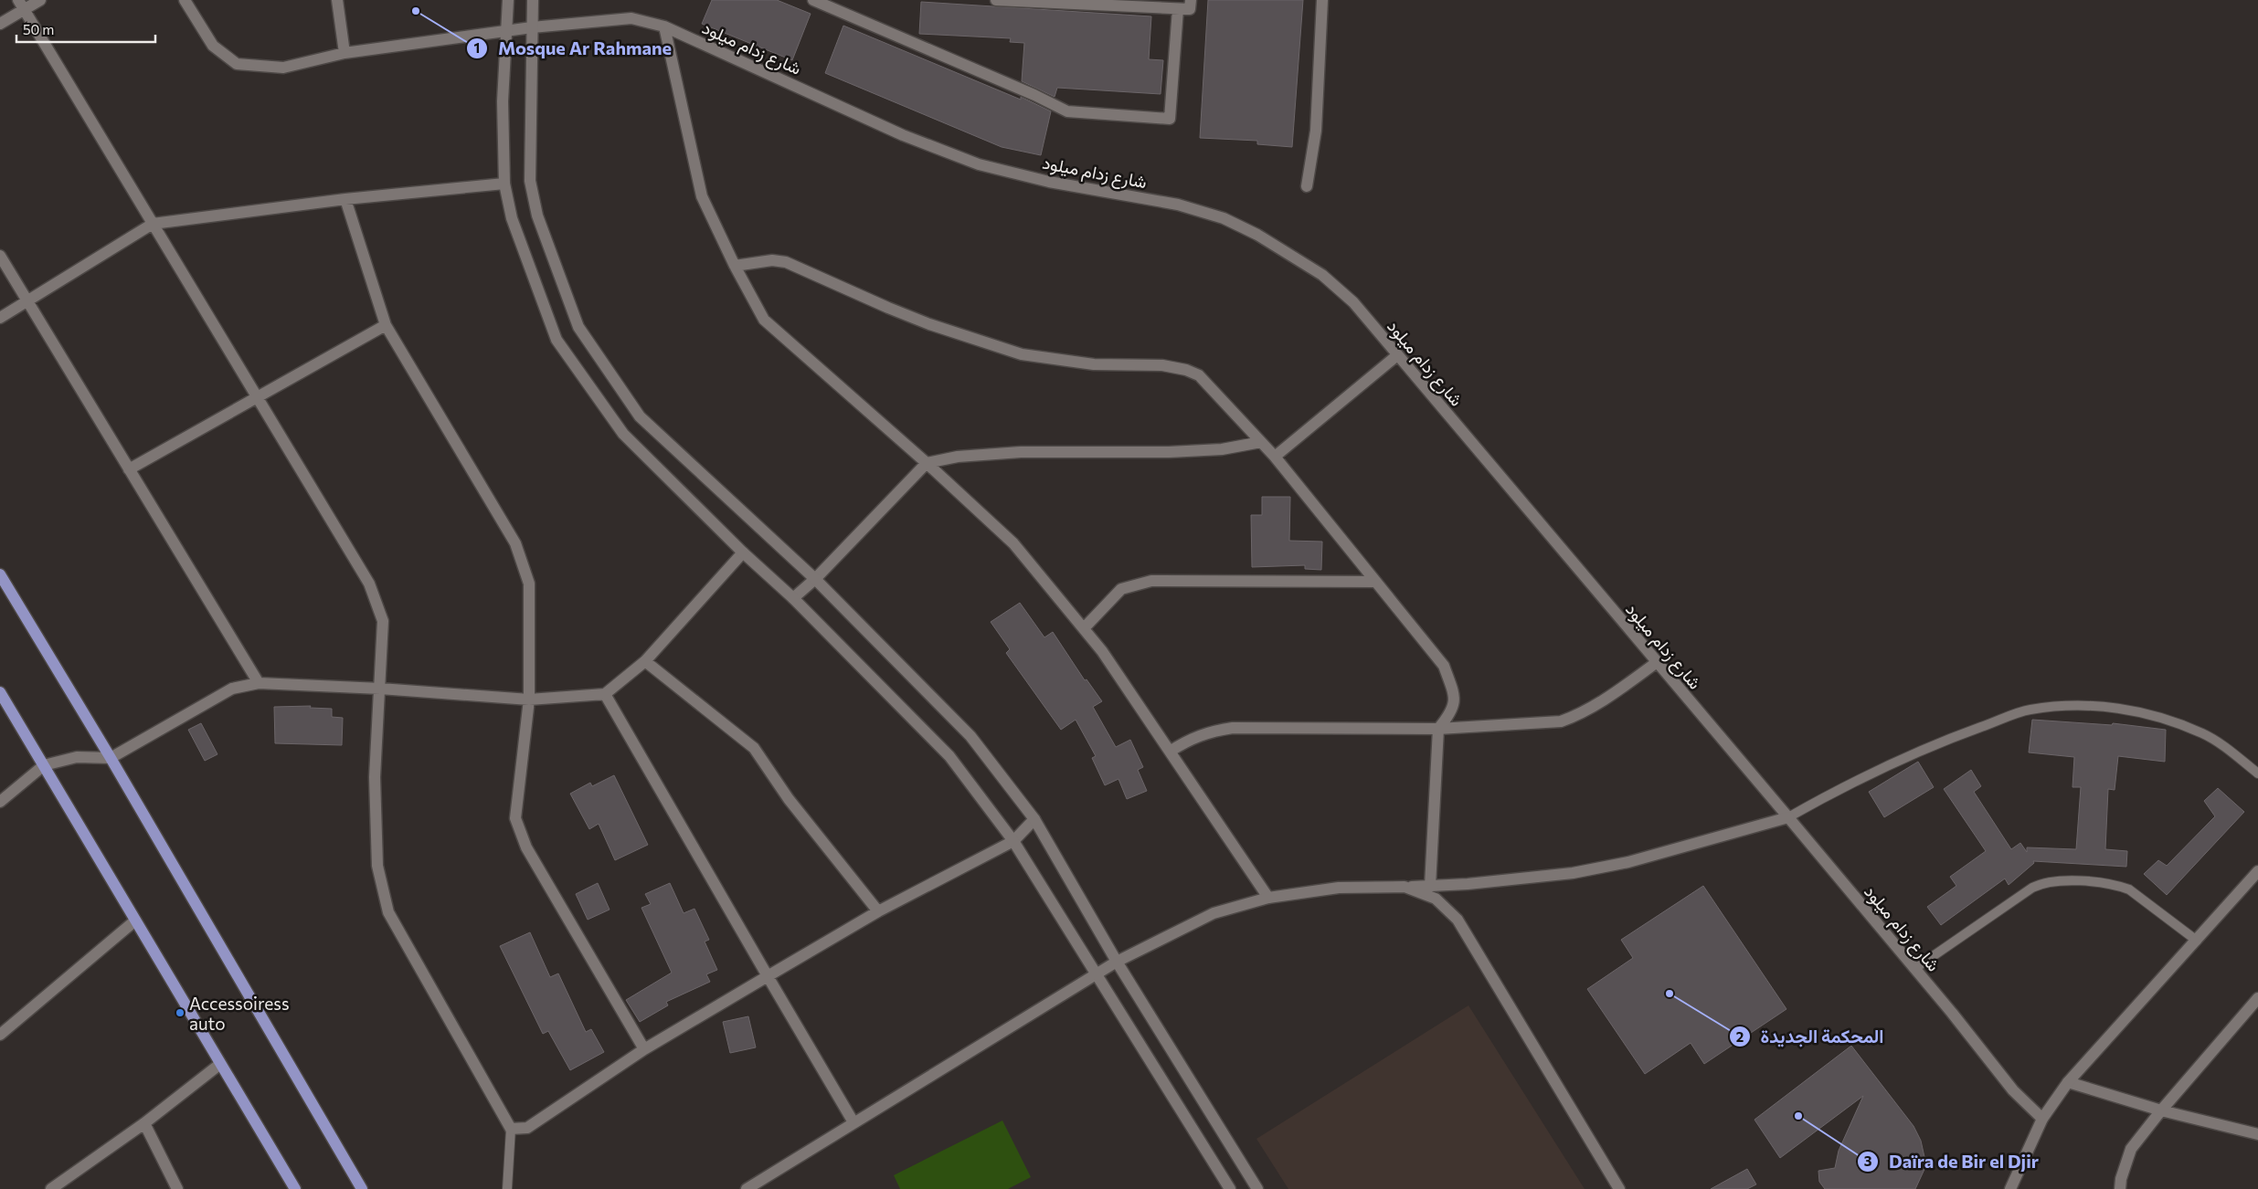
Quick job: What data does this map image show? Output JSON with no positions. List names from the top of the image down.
{
  "streets": {
    "street": ["شارع زدام ميلود"]
  },
  "places": [
    "Mosque Ar Rahmane",
    "المحكمة الجديدة",
    "Accessoiress auto",
    "Daïra de Bir el Djir"
  ],
  "scale_bar": "50 m"
}
